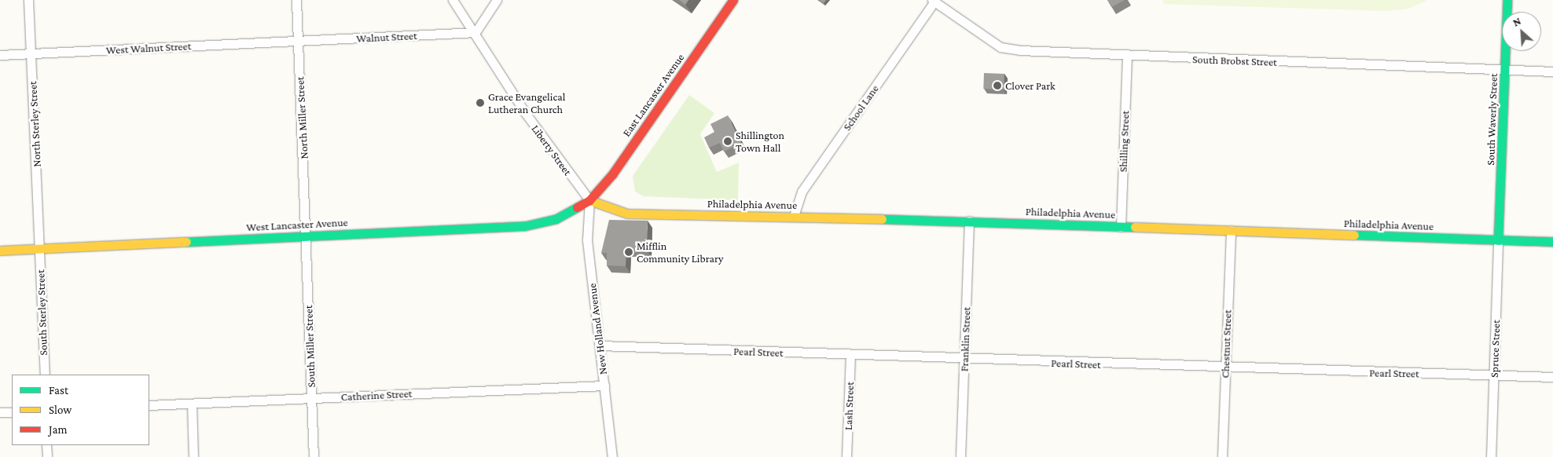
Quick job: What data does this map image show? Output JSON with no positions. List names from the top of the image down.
{
  "streets": {
    "main road": [
      "East Lancaster Avenue",
      "South Waverly Street",
      "Philadelphia Avenue",
      "West Lancaster Avenue"
    ],
    "street": [
      "Walnut Street",
      "West Walnut Street",
      "South Brobst Street",
      "School Lane",
      "North Miller Street",
      "North Sterley Street",
      "Shilling Street",
      "Liberty Street",
      "South Sterley Street",
      "New Holland Avenue",
      "Franklin Street",
      "Chestnut Street",
      "South Miller Street",
      "Spruce Street",
      "Pearl Street",
      "Catherine Street",
      "Lash Street"
    ]
  },
  "crossings": [
    ["Walnut Street", "West Walnut Street"],
    ["Walnut Street", "North Miller Street"],
    ["Walnut Street", "Liberty Street"],
    ["West Walnut Street", "North Miller Street"],
    ["West Walnut Street", "North Sterley Street"],
    ["South Brobst Street", "School Lane"],
    ["South Brobst Street", "South Waverly Street"],
    ["South Brobst Street", "Shilling Street"],
    ["East Lancaster Avenue", "Liberty Street"],
    ["East Lancaster Avenue", "Philadelphia Avenue"],
    ["East Lancaster Avenue", "West Lancaster Avenue"],
    ["East Lancaster Avenue", "New Holland Avenue"],
    ["School Lane", "Philadelphia Avenue"],
    ["North Miller Street", "West Lancaster Avenue"],
    ["North Miller Street", "South Miller Street"],
    ["South Waverly Street", "Philadelphia Avenue"],
    ["South Waverly Street", "Spruce Street"],
    ["North Sterley Street", "West Lancaster Avenue"],
    ["North Sterley Street", "South Sterley Street"],
    ["Shilling Street", "Philadelphia Avenue"],
    ["Liberty Street", "Philadelphia Avenue"],
    ["Liberty Street", "West Lancaster Avenue"],
    ["Liberty Street", "New Holland Avenue"],
    ["Philadelphia Avenue", "West Lancaster Avenue"],
    ["Philadelphia Avenue", "New Holland Avenue"],
    ["Philadelphia Avenue", "Franklin Street"],
    ["Philadelphia Avenue", "Chestnut Street"],
    ["Philadelphia Avenue", "Spruce Street"],
    ["West Lancaster Avenue", "South Sterley Street"],
    ["West Lancaster Avenue", "New Holland Avenue"],
    ["West Lancaster Avenue", "South Miller Street"],
    ["New Holland Avenue", "Pearl Street"],
    ["New Holland Avenue", "Catherine Street"],
    ["Franklin Street", "Pearl Street"],
    ["Chestnut Street", "Pearl Street"],
    ["South Miller Street", "Catherine Street"],
    ["Spruce Street", "Pearl Street"],
    ["Pearl Street", "Lash Street"]
  ],
  "places": [
    "Clover Park",
    "Grace Evangelical Lutheran Church",
    "Shillington Town Hall",
    "Mifflin Community Library"
  ],
  "legend": ["Fast", "Slow", "Jam"],
  "north": "top left"
}
